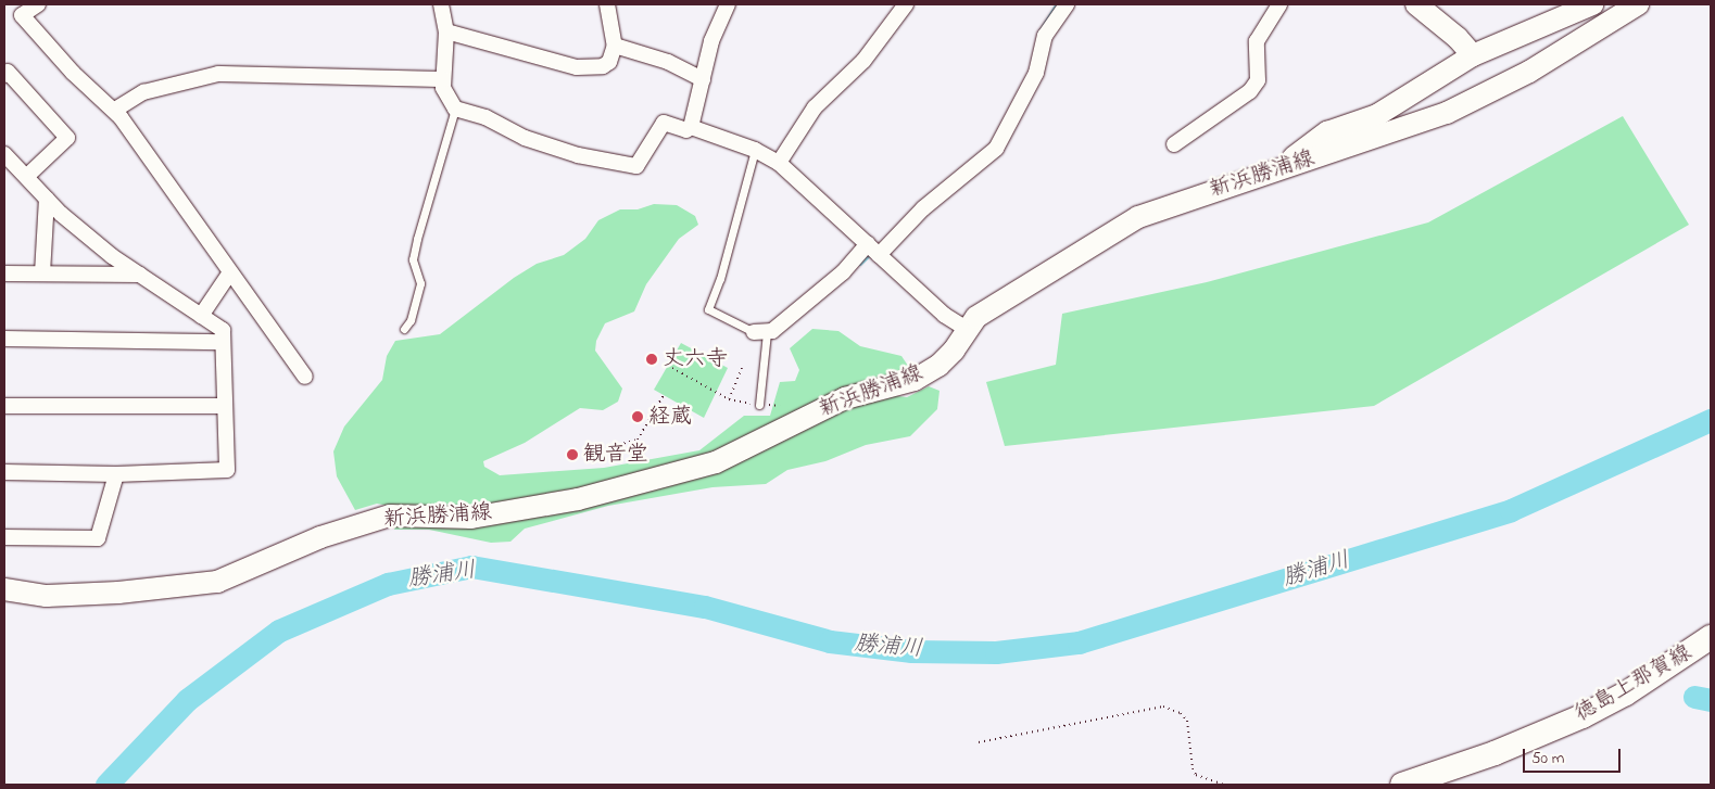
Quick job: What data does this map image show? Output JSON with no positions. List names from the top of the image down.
{
  "streets": {
    "main road": ["新浜勝浦線", "徳島上那賀線"]
  },
  "water": ["勝浦川"],
  "places": ["丈六寺", "経蔵", "観音堂"],
  "scale_bar": "50 m"
}
